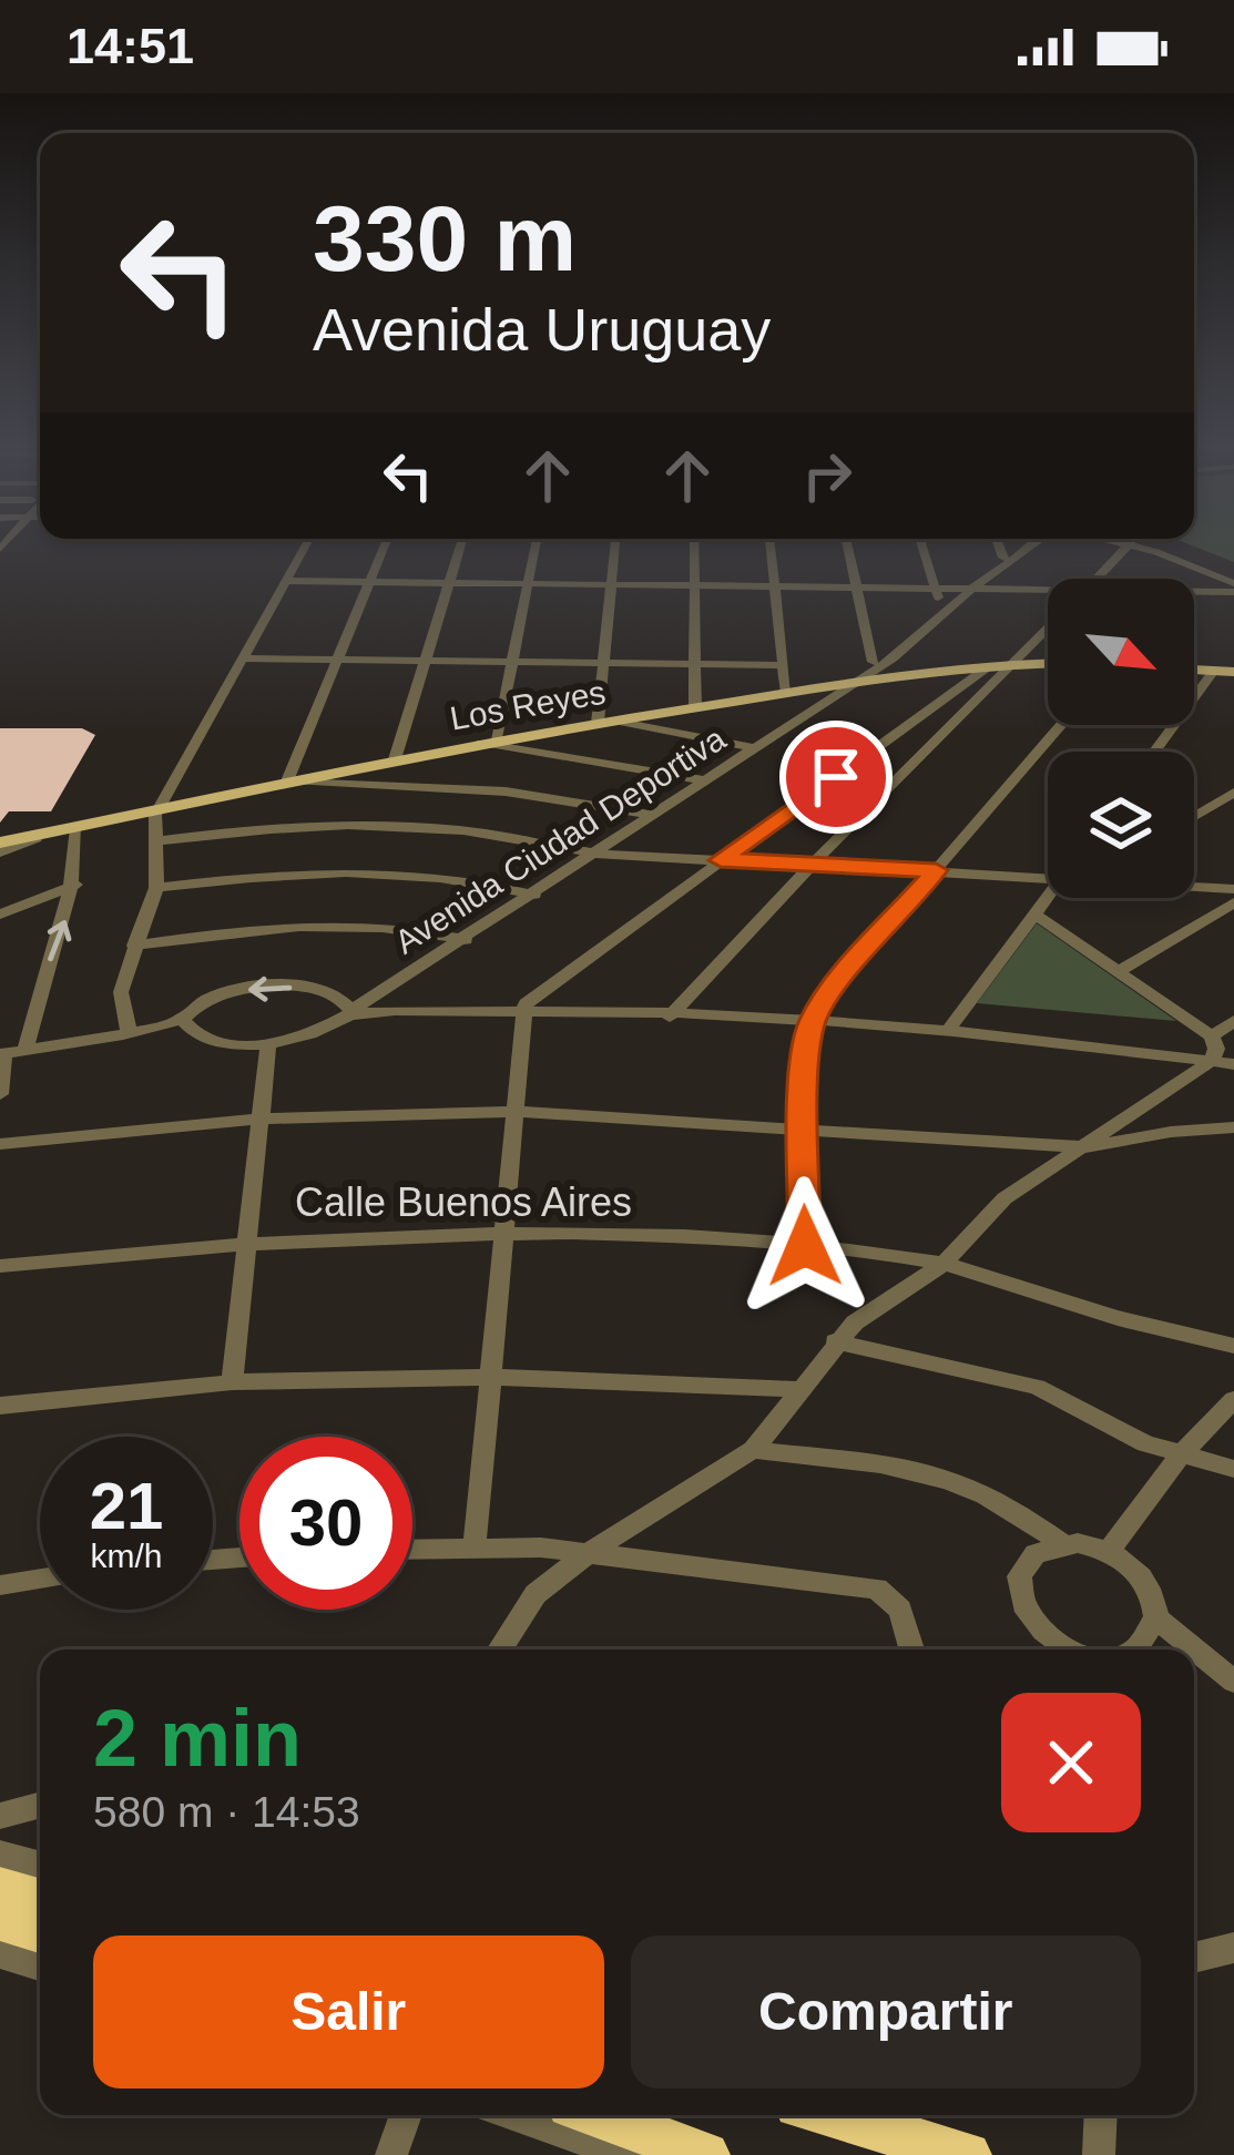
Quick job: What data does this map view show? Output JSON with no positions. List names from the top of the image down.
{
  "streets": {
    "main road": ["Los Reyes"],
    "street": ["Avenida Ciudad Deportiva", "Calle Buenos Aires"]
  },
  "crossings": [
    ["Los Reyes", "Avenida Ciudad Deportiva"]
  ],
  "north": "bottom right",
  "page": {
    "status": "14:51",
    "turn": ["330 m", "Avenida Uruguay"],
    "speed": "21 km/h",
    "limit": "30",
    "heading": ["2 min", "580 m · 14:53"],
    "buttons": ["Salir", "Compartir"]
  }
}
